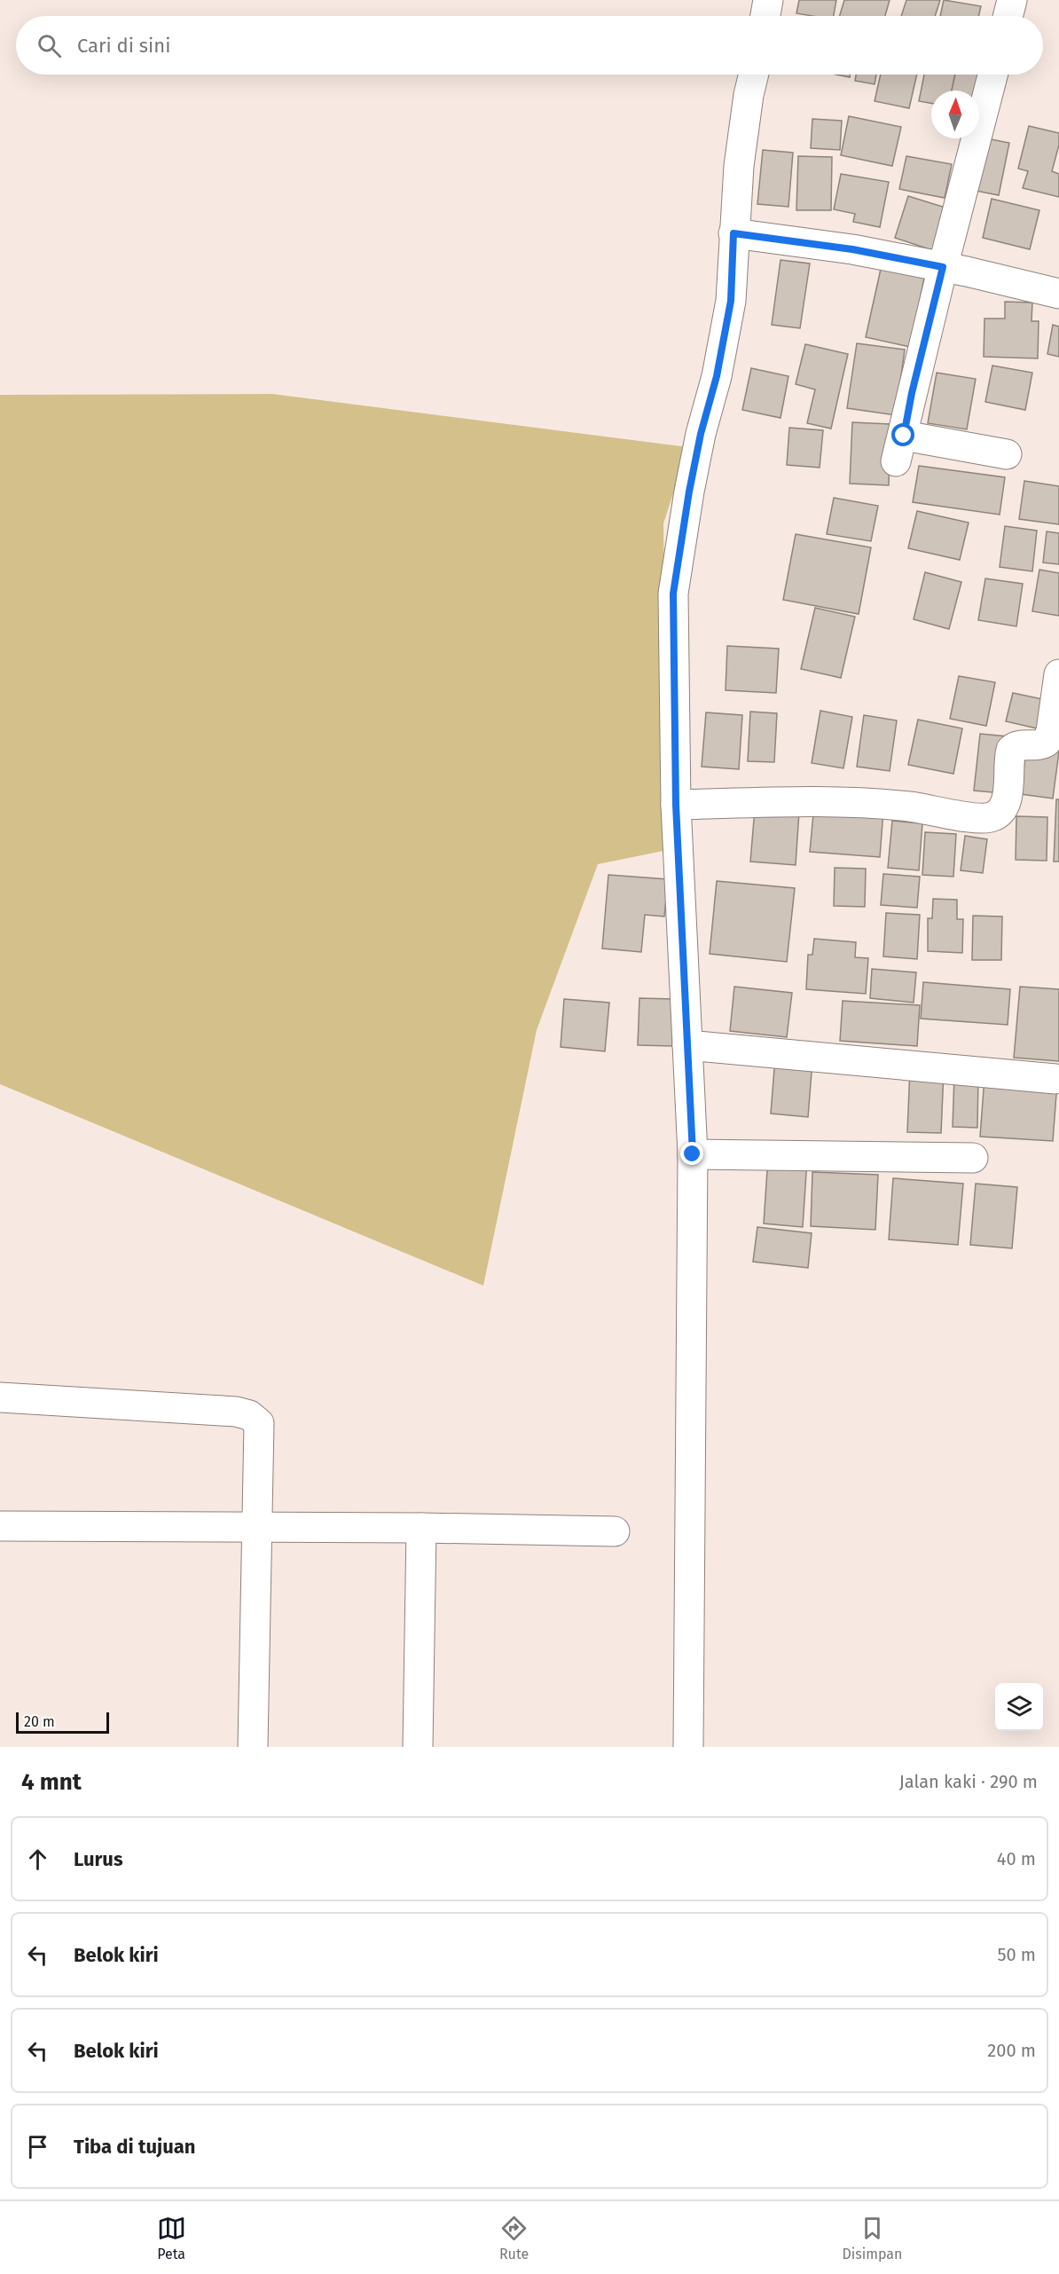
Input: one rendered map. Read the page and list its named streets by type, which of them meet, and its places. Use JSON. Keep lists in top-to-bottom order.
{
  "scale_bar": "20 m",
  "north": "top",
  "page": {
    "search": "Cari di sini",
    "scale": "20 m",
    "heading": ["4 mnt", "Jalan kaki · 290 m"],
    "list": [
      ["Lurus", "40 m"],
      ["Belok kiri", "50 m"],
      ["Belok kiri", "200 m"],
      "Tiba di tujuan"
    ],
    "nav": ["Peta", "Rute", "Disimpan"]
  }
}
